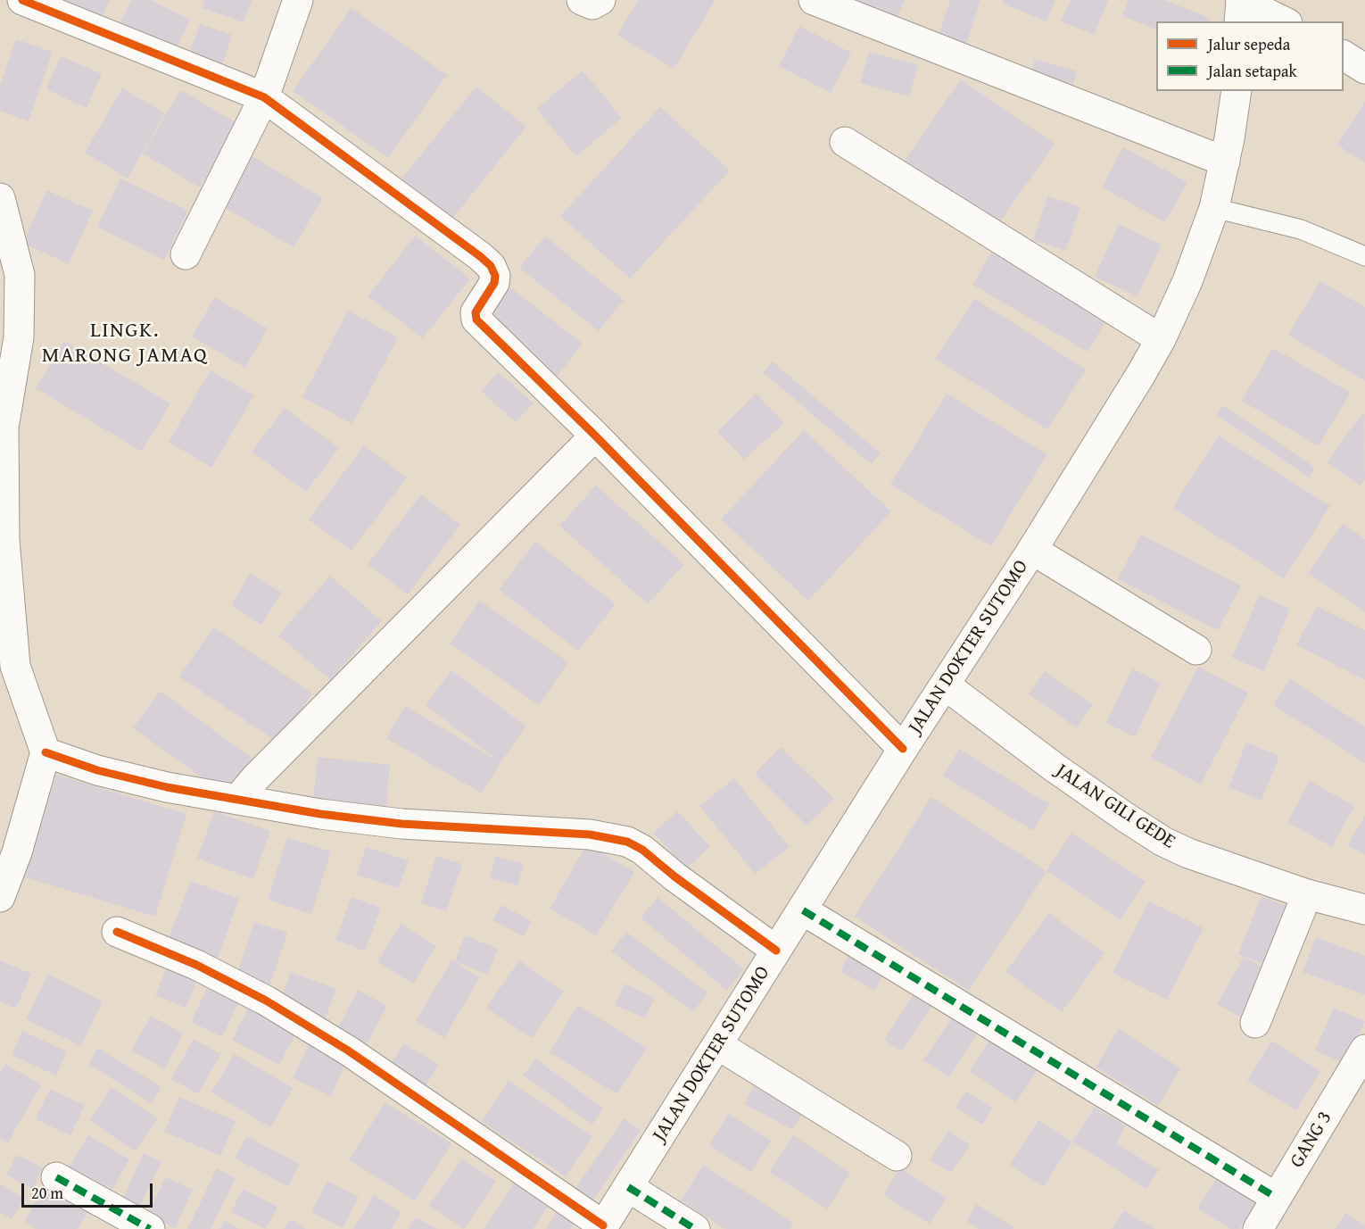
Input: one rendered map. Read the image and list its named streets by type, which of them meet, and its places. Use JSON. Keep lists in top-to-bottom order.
{
  "streets": {
    "street": ["JALAN DOKTER SUTOMO", "JALAN GILI GEDE", "GANG 3"]
  },
  "crossings": [
    ["JALAN DOKTER SUTOMO", "JALAN GILI GEDE"]
  ],
  "districts": ["LINGK. MARONG JAMAQ"],
  "legend": ["Jalur sepeda", "Jalan setapak"],
  "scale_bar": "20 m"
}
